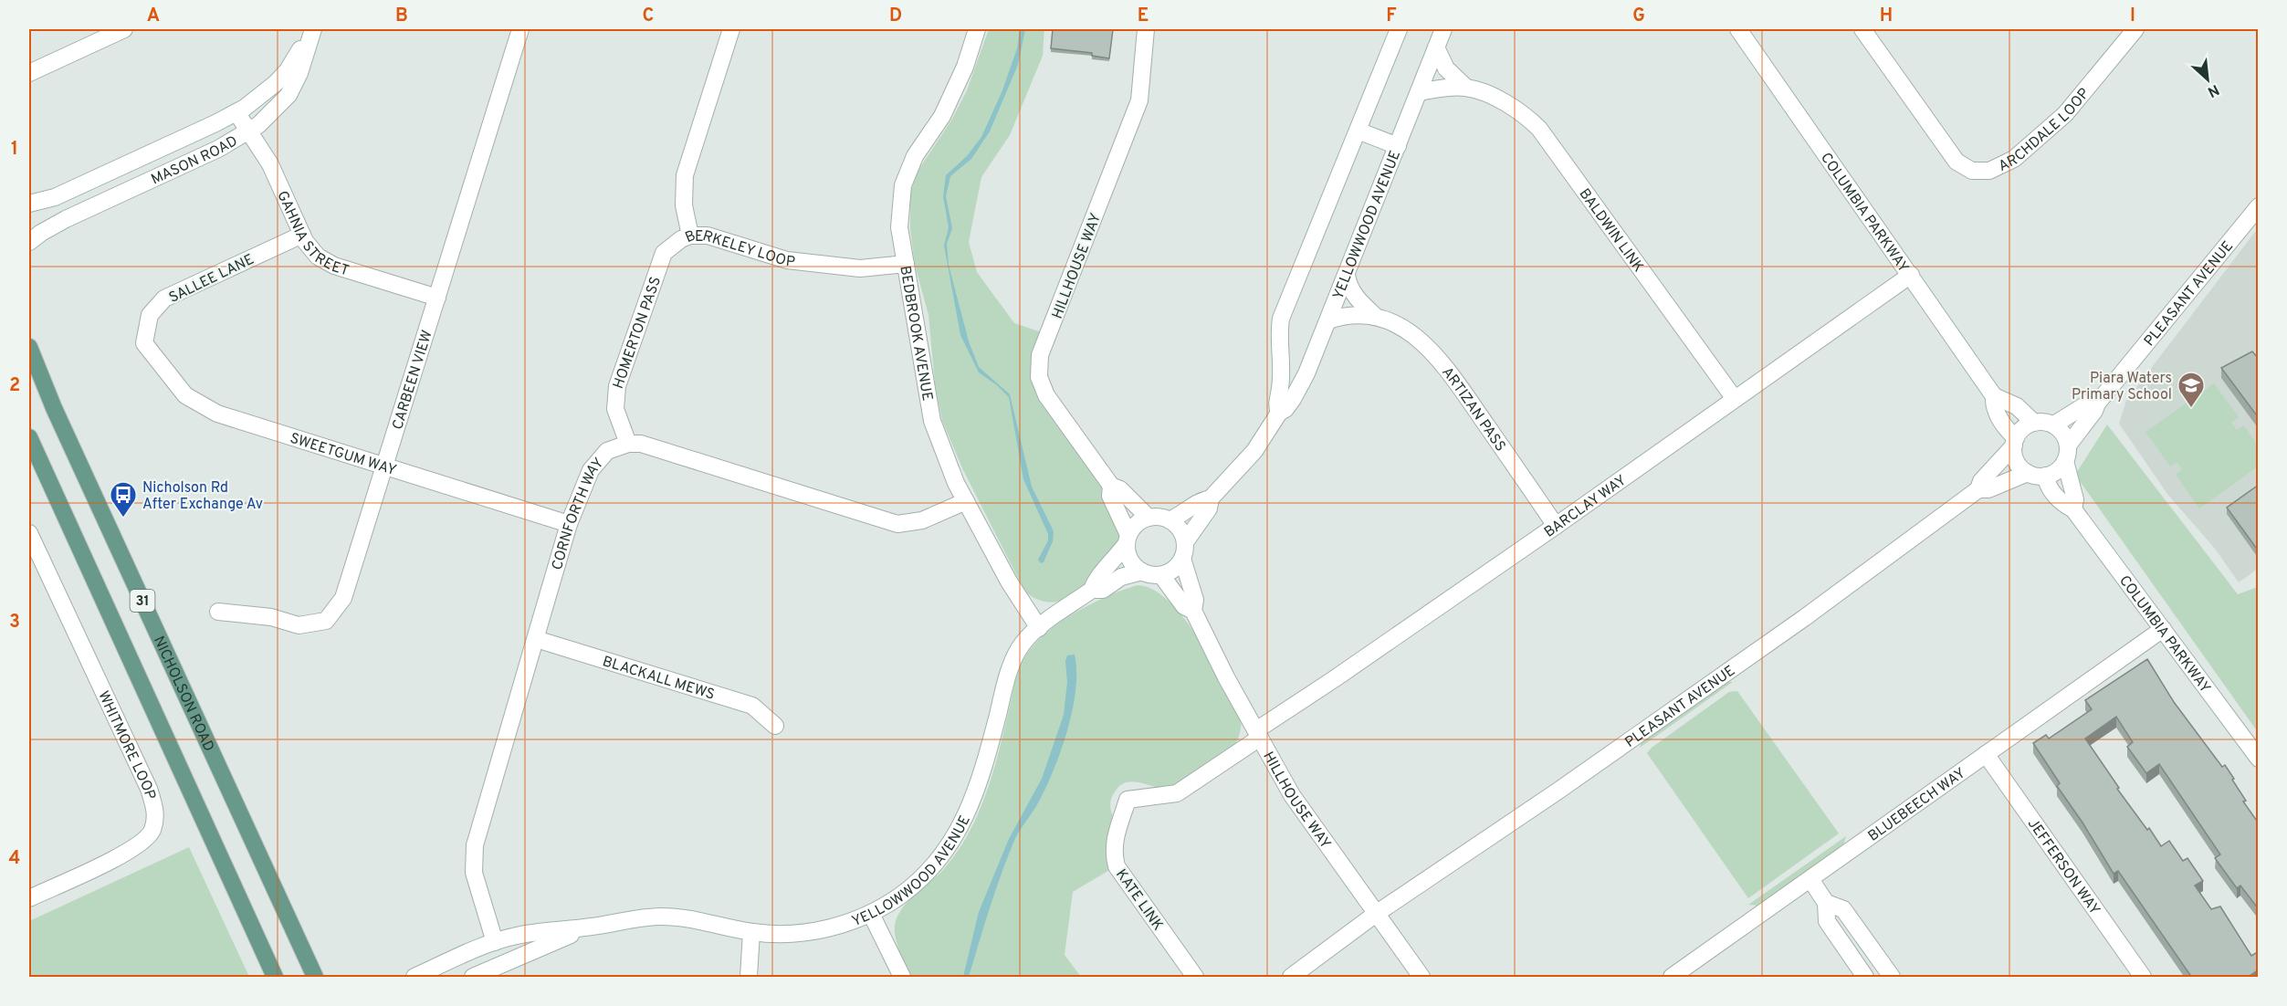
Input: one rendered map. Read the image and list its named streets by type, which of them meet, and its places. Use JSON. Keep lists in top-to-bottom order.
{
  "streets": {
    "main road": ["31", "NICHOLSON ROAD"],
    "street": [
      "ARCHDALE LOOP",
      "MASON ROAD",
      "COLUMBIA PARKWAY",
      "YELLOWWOOD AVENUE",
      "GAHNIA STREET",
      "BALDWIN LINK",
      "BERKELEY LOOP",
      "HILLHOUSE WAY",
      "SALLEE LANE",
      "PLEASANT AVENUE",
      "BEDBROOK AVENUE",
      "HOMERTON PASS",
      "CARBEEN VIEW",
      "ARTIZAN PASS",
      "SWEETGUM WAY",
      "BARCLAY WAY",
      "CORNFORTH WAY",
      "BLACKALL MEWS",
      "WHITMORE LOOP",
      "BLUEBEECH WAY",
      "JEFFERSON WAY",
      "KATE LINK"
    ]
  },
  "crossings": [
    ["MASON ROAD", "GAHNIA STREET"],
    ["COLUMBIA PARKWAY", "PLEASANT AVENUE"],
    ["COLUMBIA PARKWAY", "BARCLAY WAY"],
    ["COLUMBIA PARKWAY", "BLUEBEECH WAY"],
    ["YELLOWWOOD AVENUE", "BALDWIN LINK"],
    ["YELLOWWOOD AVENUE", "HILLHOUSE WAY"],
    ["YELLOWWOOD AVENUE", "BEDBROOK AVENUE"],
    ["YELLOWWOOD AVENUE", "ARTIZAN PASS"],
    ["YELLOWWOOD AVENUE", "CORNFORTH WAY"],
    ["GAHNIA STREET", "SALLEE LANE"],
    ["GAHNIA STREET", "CARBEEN VIEW"],
    ["BALDWIN LINK", "BARCLAY WAY"],
    ["BERKELEY LOOP", "BEDBROOK AVENUE"],
    ["BERKELEY LOOP", "HOMERTON PASS"],
    ["HILLHOUSE WAY", "PLEASANT AVENUE"],
    ["HILLHOUSE WAY", "BARCLAY WAY"],
    ["HILLHOUSE WAY", "KATE LINK"],
    ["SALLEE LANE", "SWEETGUM WAY"],
    ["HOMERTON PASS", "CORNFORTH WAY"],
    ["CARBEEN VIEW", "SWEETGUM WAY"],
    ["ARTIZAN PASS", "BARCLAY WAY"],
    ["SWEETGUM WAY", "CORNFORTH WAY"],
    ["BARCLAY WAY", "KATE LINK"],
    ["CORNFORTH WAY", "BLACKALL MEWS"],
    ["BLUEBEECH WAY", "JEFFERSON WAY"]
  ],
  "places": {
    "school or university": ["Piara Waters Primary School"],
    "bus stop": ["Nicholson Rd After Exchange Av"]
  },
  "north": "bottom right",
  "grid": {
    "columns": [
      "A",
      "B",
      "C",
      "D",
      "E",
      "F",
      "G",
      "H",
      "I"
    ],
    "rows": [
      "1",
      "2",
      "3",
      "4"
    ]
  }
}
